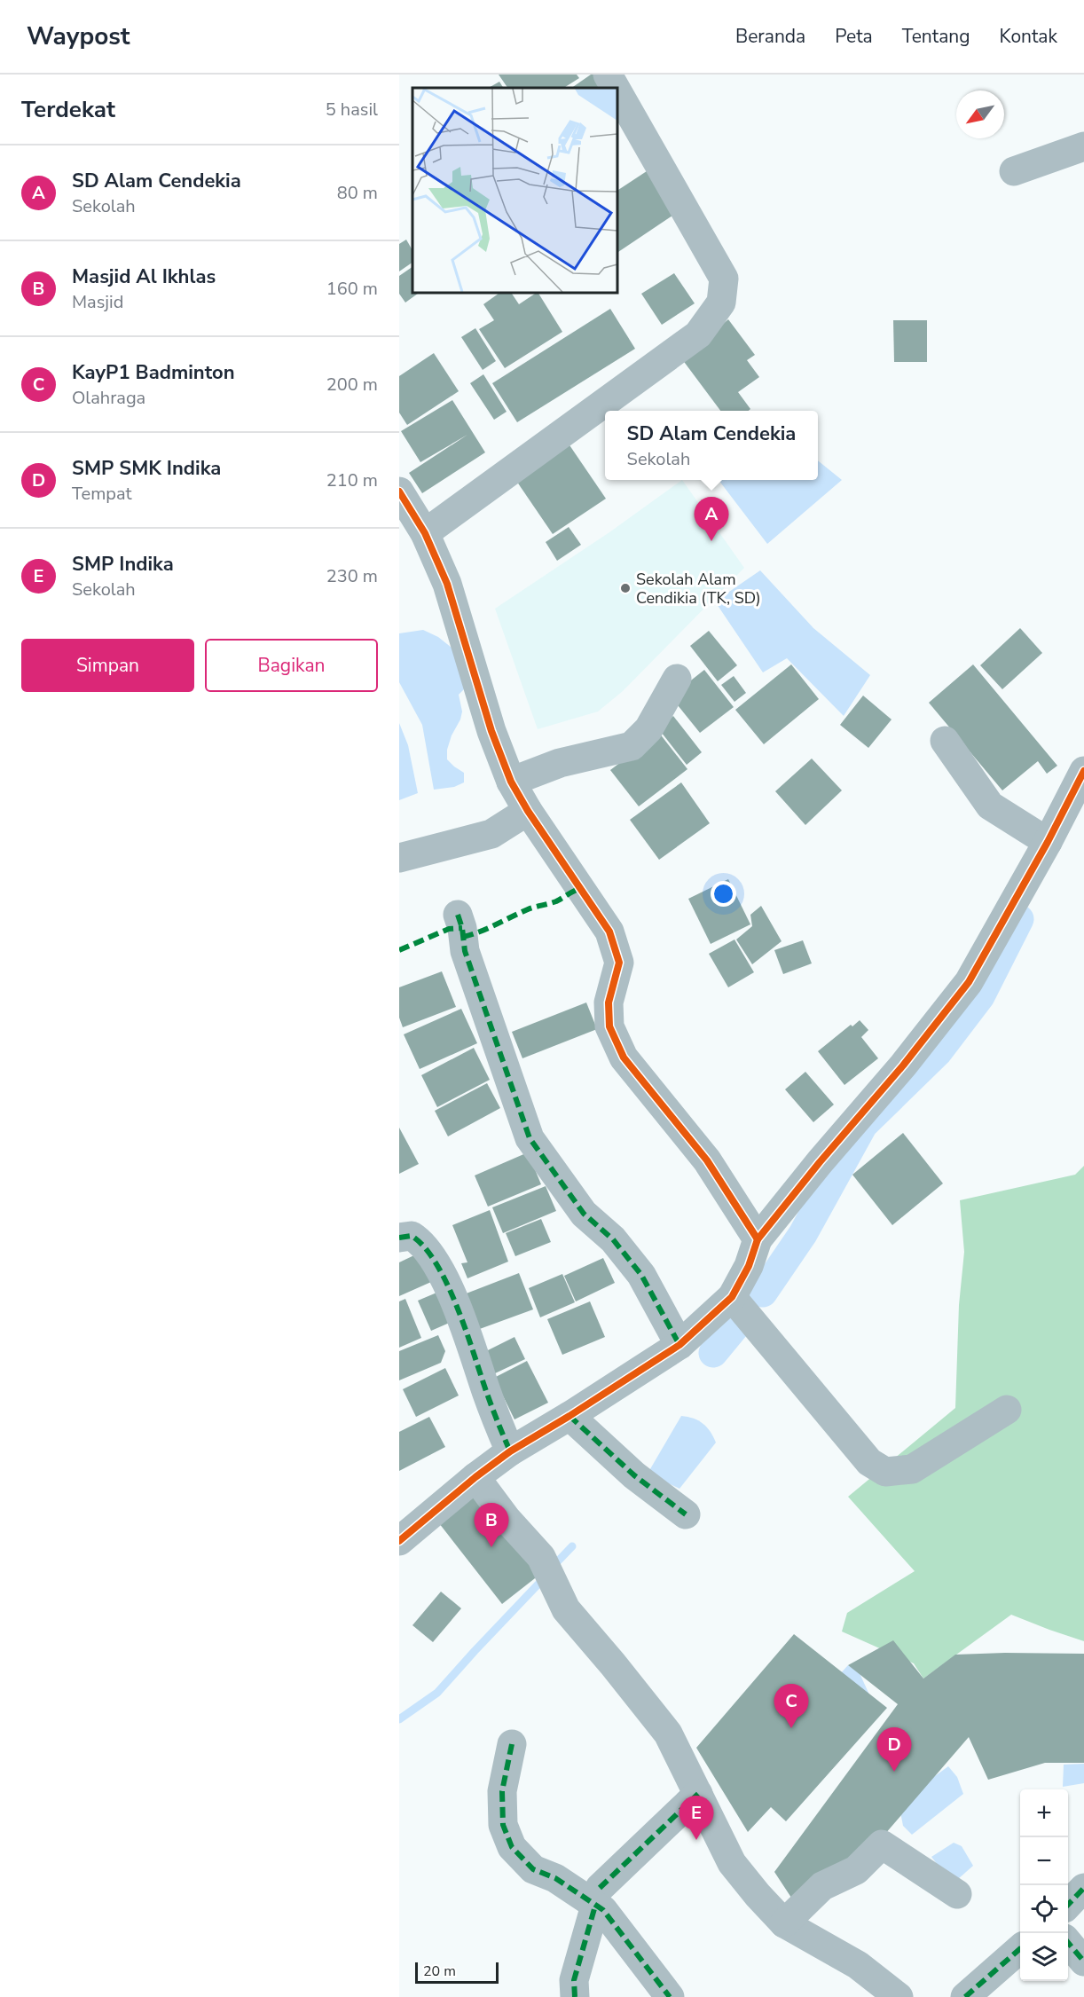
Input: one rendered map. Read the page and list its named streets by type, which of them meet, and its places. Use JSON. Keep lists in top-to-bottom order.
{
  "places": ["Sekolah Alam Cendikia (TK, SD)"],
  "scale_bar": "20 m",
  "north": "bottom left",
  "page": {
    "header": "Waypost",
    "nav": [
      "Beranda",
      "Peta",
      "Tentang",
      "Kontak"
    ],
    "heading": ["Terdekat", "5 hasil"],
    "list": [
      {
        "mark": "A",
        "name": "SD Alam Cendekia",
        "note": "Sekolah",
        "value": "80 m"
      },
      {
        "mark": "B",
        "name": "Masjid Al Ikhlas",
        "note": "Masjid",
        "value": "160 m"
      },
      {
        "mark": "C",
        "name": "KayP1 Badminton",
        "note": "Olahraga",
        "value": "200 m"
      },
      {
        "mark": "D",
        "name": "SMP SMK Indika",
        "note": "Tempat",
        "value": "210 m"
      },
      {
        "mark": "E",
        "name": "SMP Indika",
        "note": "Sekolah",
        "value": "230 m"
      }
    ],
    "popup": ["SD Alam Cendekia", "Sekolah"],
    "pins": [
      "A",
      "B",
      "C",
      "D",
      "E"
    ],
    "buttons": ["Simpan", "Bagikan"],
    "map_buttons": ["+", "−"],
    "scale": "20 m"
  }
}
